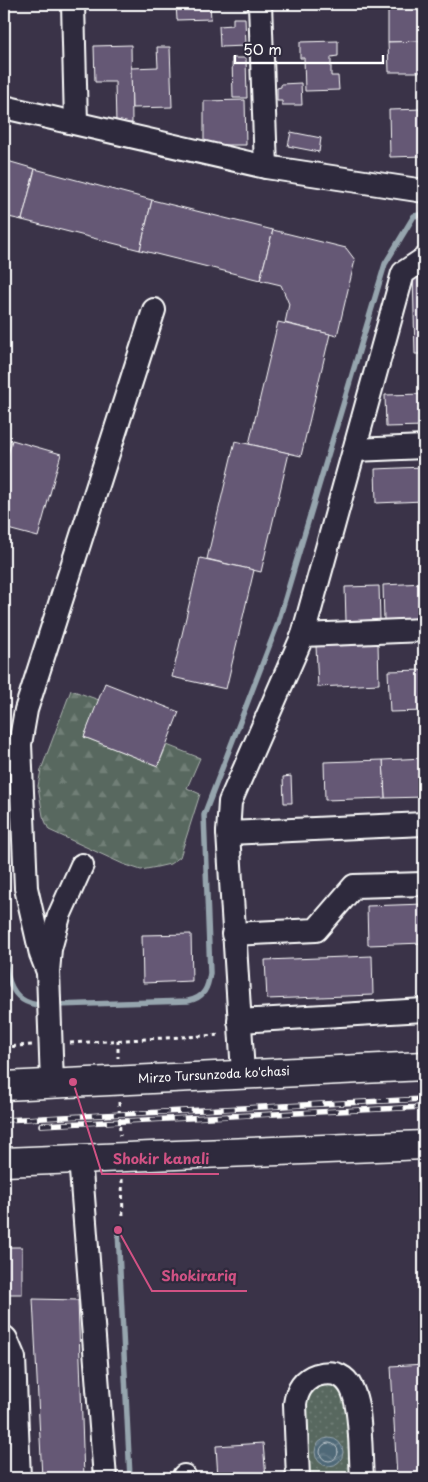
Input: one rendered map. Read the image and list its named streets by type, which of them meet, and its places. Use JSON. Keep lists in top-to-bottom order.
{
  "streets": {
    "main road": ["Mirzo Tursunzoda ko'chasi"]
  },
  "places": ["Shokir kanali", "Shokirariq"],
  "scale_bar": "50 m"
}
